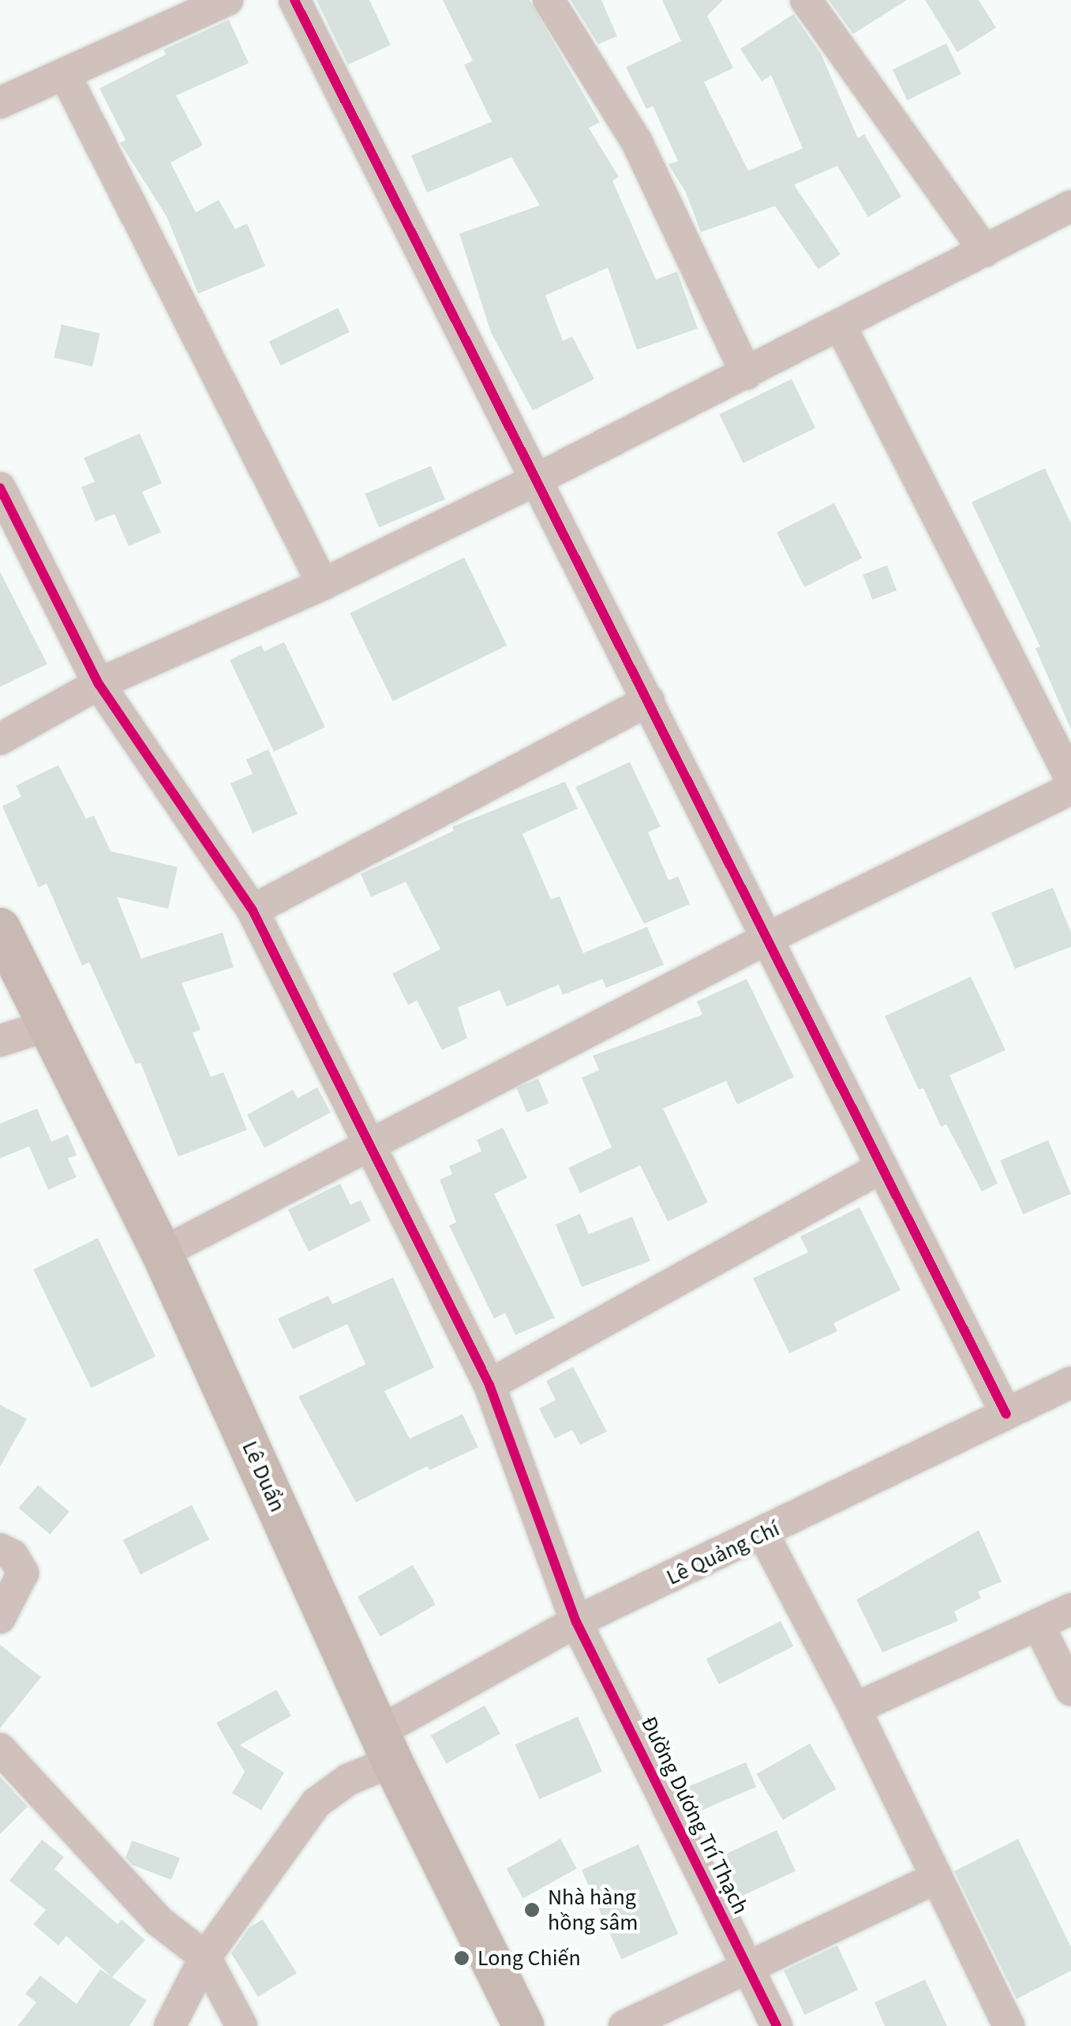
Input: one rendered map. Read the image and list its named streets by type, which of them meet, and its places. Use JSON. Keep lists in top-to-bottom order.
{
  "streets": {
    "main road": ["Lê Duẩn"],
    "street": ["Lê Quảng Chí", "Đường Dương Trí Thạch"]
  },
  "crossings": [
    ["Lê Duẩn", "Lê Quảng Chí"],
    ["Lê Quảng Chí", "Đường Dương Trí Thạch"]
  ],
  "places": ["Nhà hàng hồng sâm", "Long Chiến"]
}
